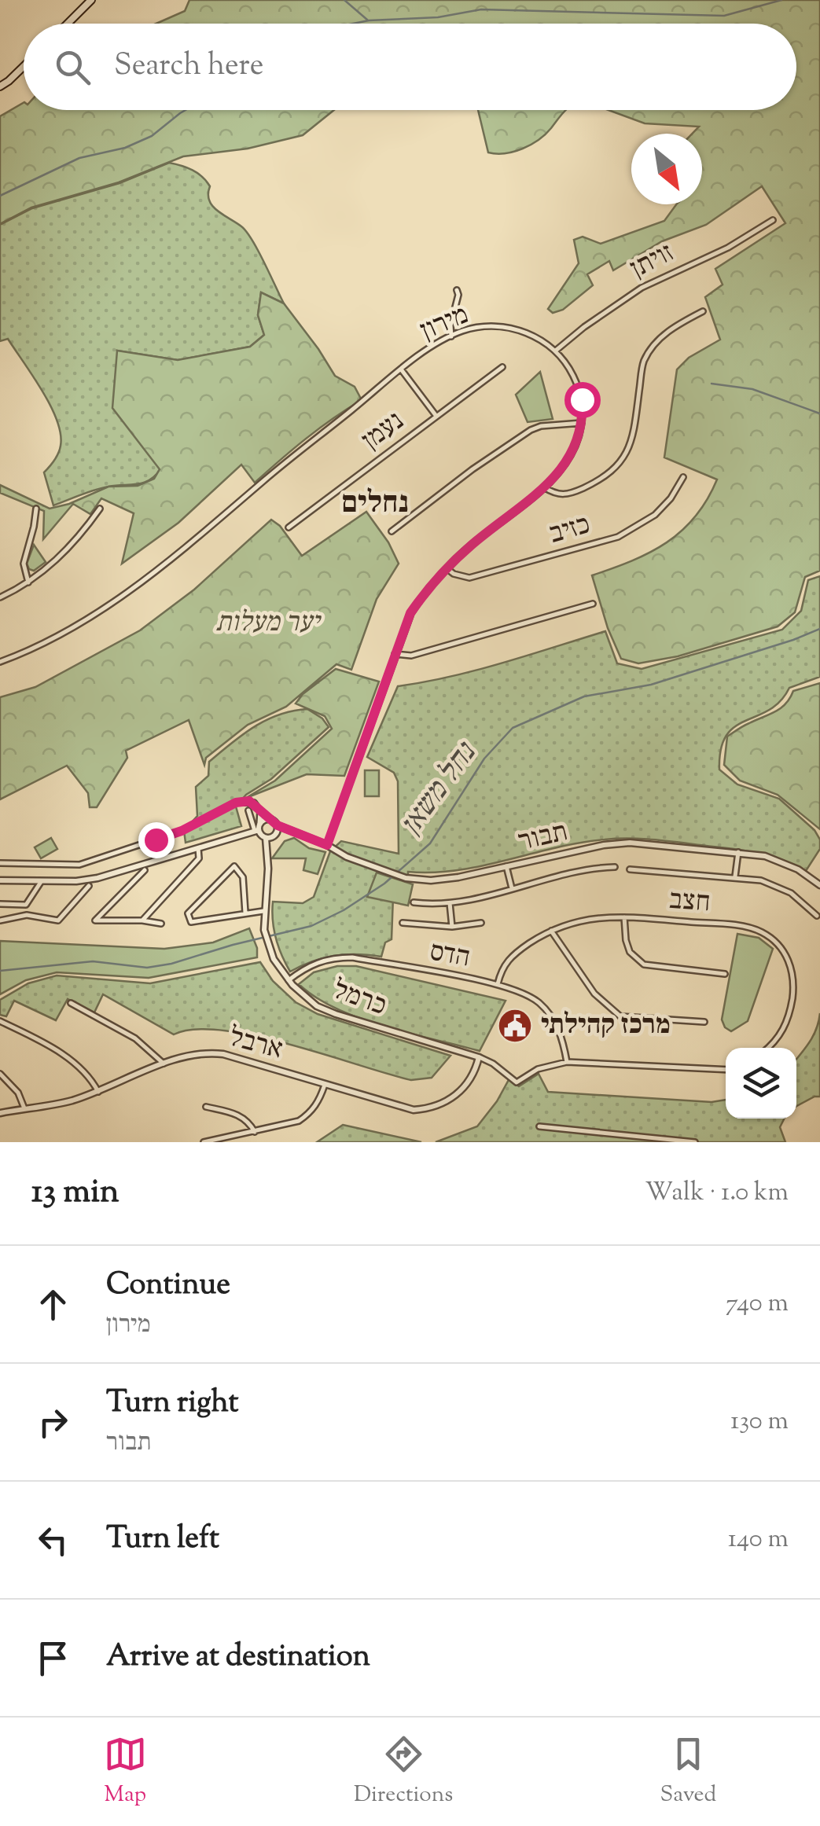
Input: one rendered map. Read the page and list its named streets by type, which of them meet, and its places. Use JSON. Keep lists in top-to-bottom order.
{
  "streets": {
    "street": [
      "זויתן",
      "מירון",
      "נעמן",
      "כזיב",
      "תבור",
      "חצב",
      "הדס",
      "כרמל",
      "ארבל"
    ]
  },
  "crossings": [
    ["זויתן", "מירון"],
    ["חצב", "הדס"],
    ["הדס", "כרמל"],
    ["כרמל", "ארבל"]
  ],
  "districts": ["נחלים"],
  "water": ["נחל משאן"],
  "parks": ["יער מעלות"],
  "places": {
    "public building": ["מרכז קהילתי"]
  },
  "north": "bottom right",
  "page": {
    "search": "Search here",
    "heading": ["13 min", "Walk · 1.0 km"],
    "list": [
      ["Continue", "מירון", "740 m"],
      ["Turn right", "תבור", "130 m"],
      ["Turn left", "140 m"],
      "Arrive at destination"
    ],
    "nav": ["Map", "Directions", "Saved"]
  }
}
